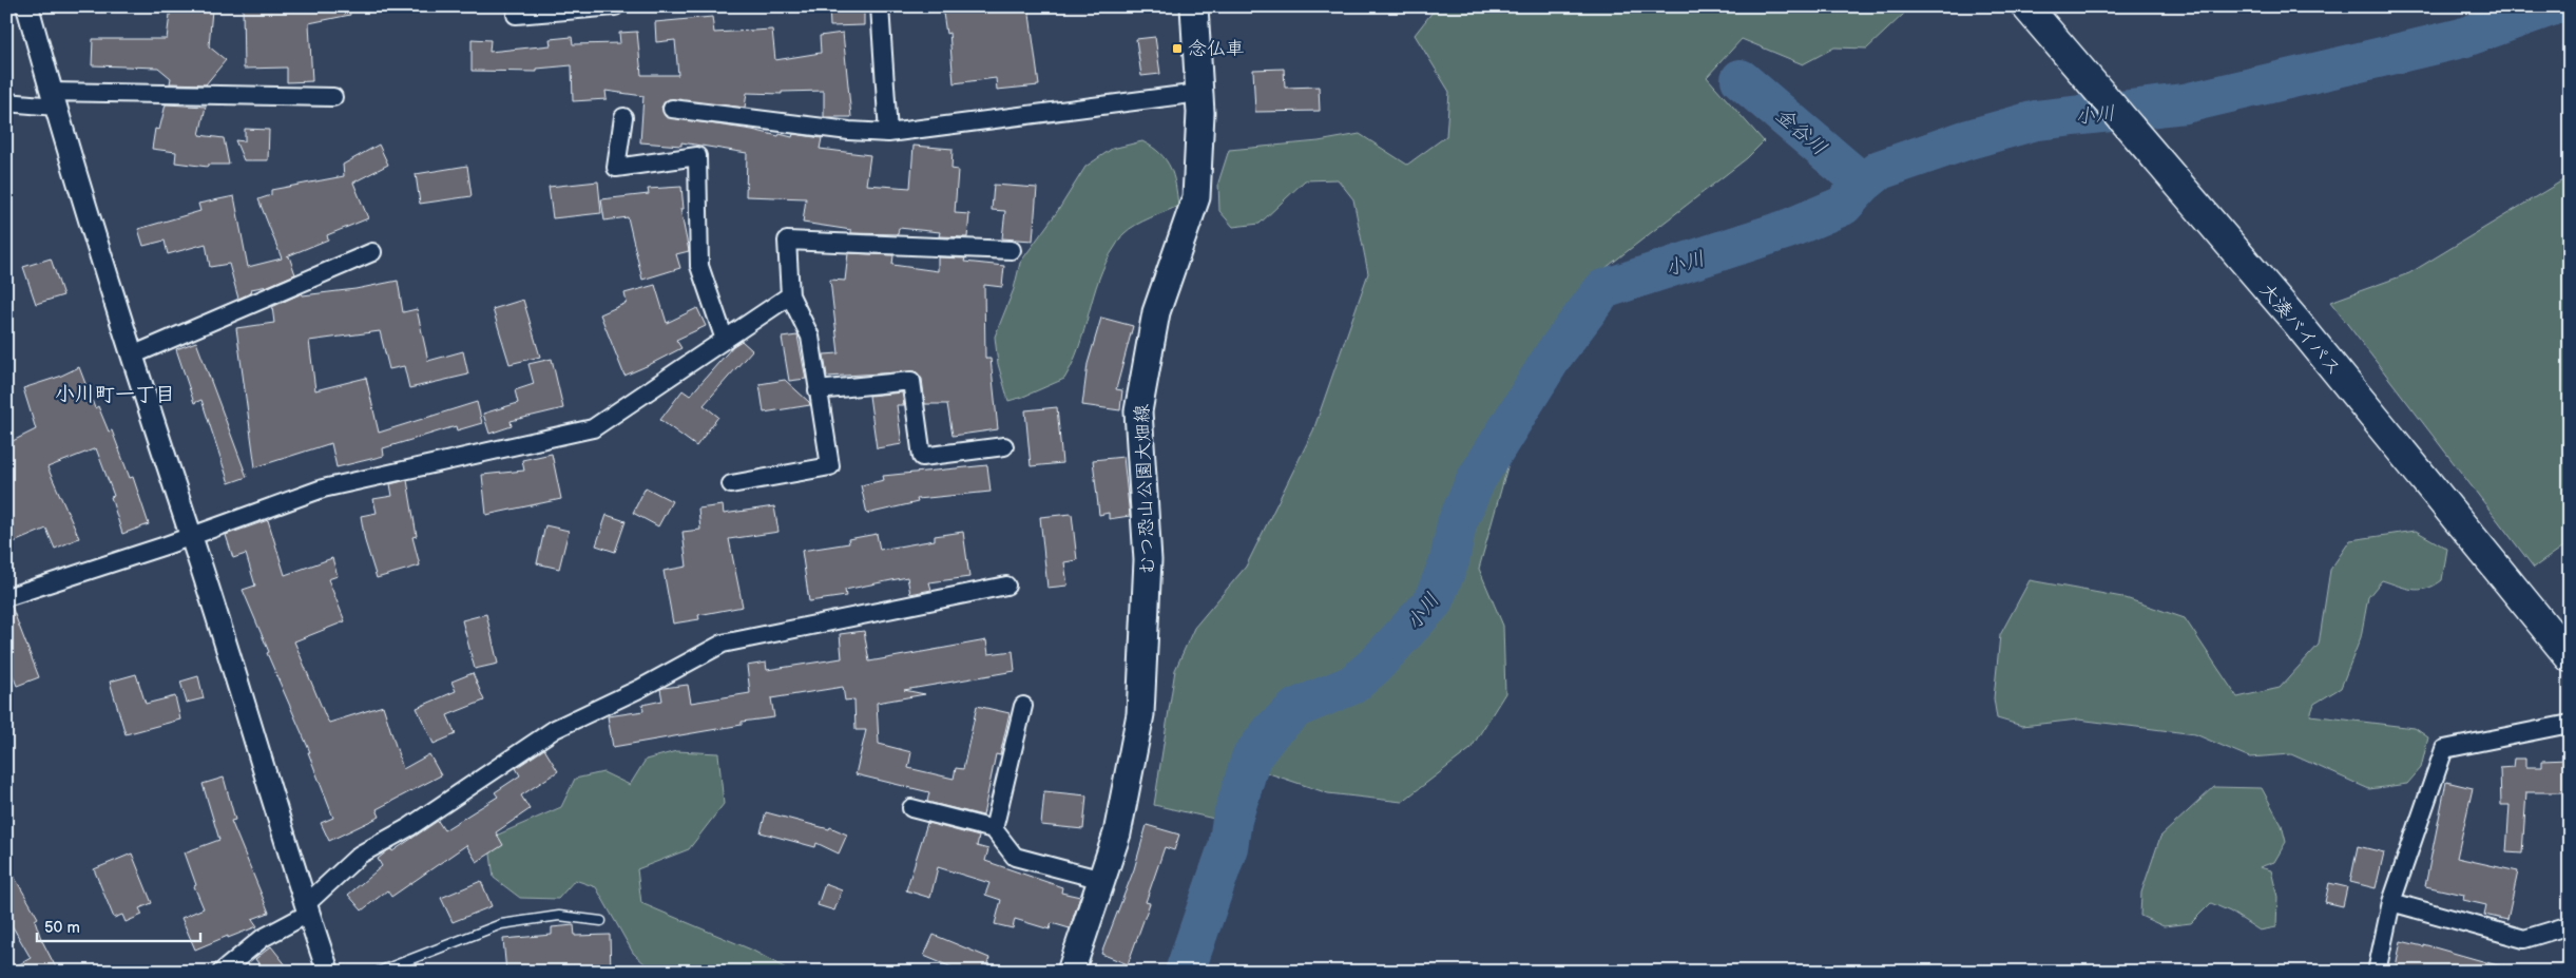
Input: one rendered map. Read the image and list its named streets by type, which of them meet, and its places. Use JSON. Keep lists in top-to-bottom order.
{
  "streets": {
    "highway": ["大湊バイパス"],
    "main road": ["むつ恐山公園大畑線"]
  },
  "districts": ["小川町一丁目"],
  "water": ["小川", "金谷川"],
  "places": {
    "transit": ["念仏車"]
  },
  "scale_bar": "50 m"
}
